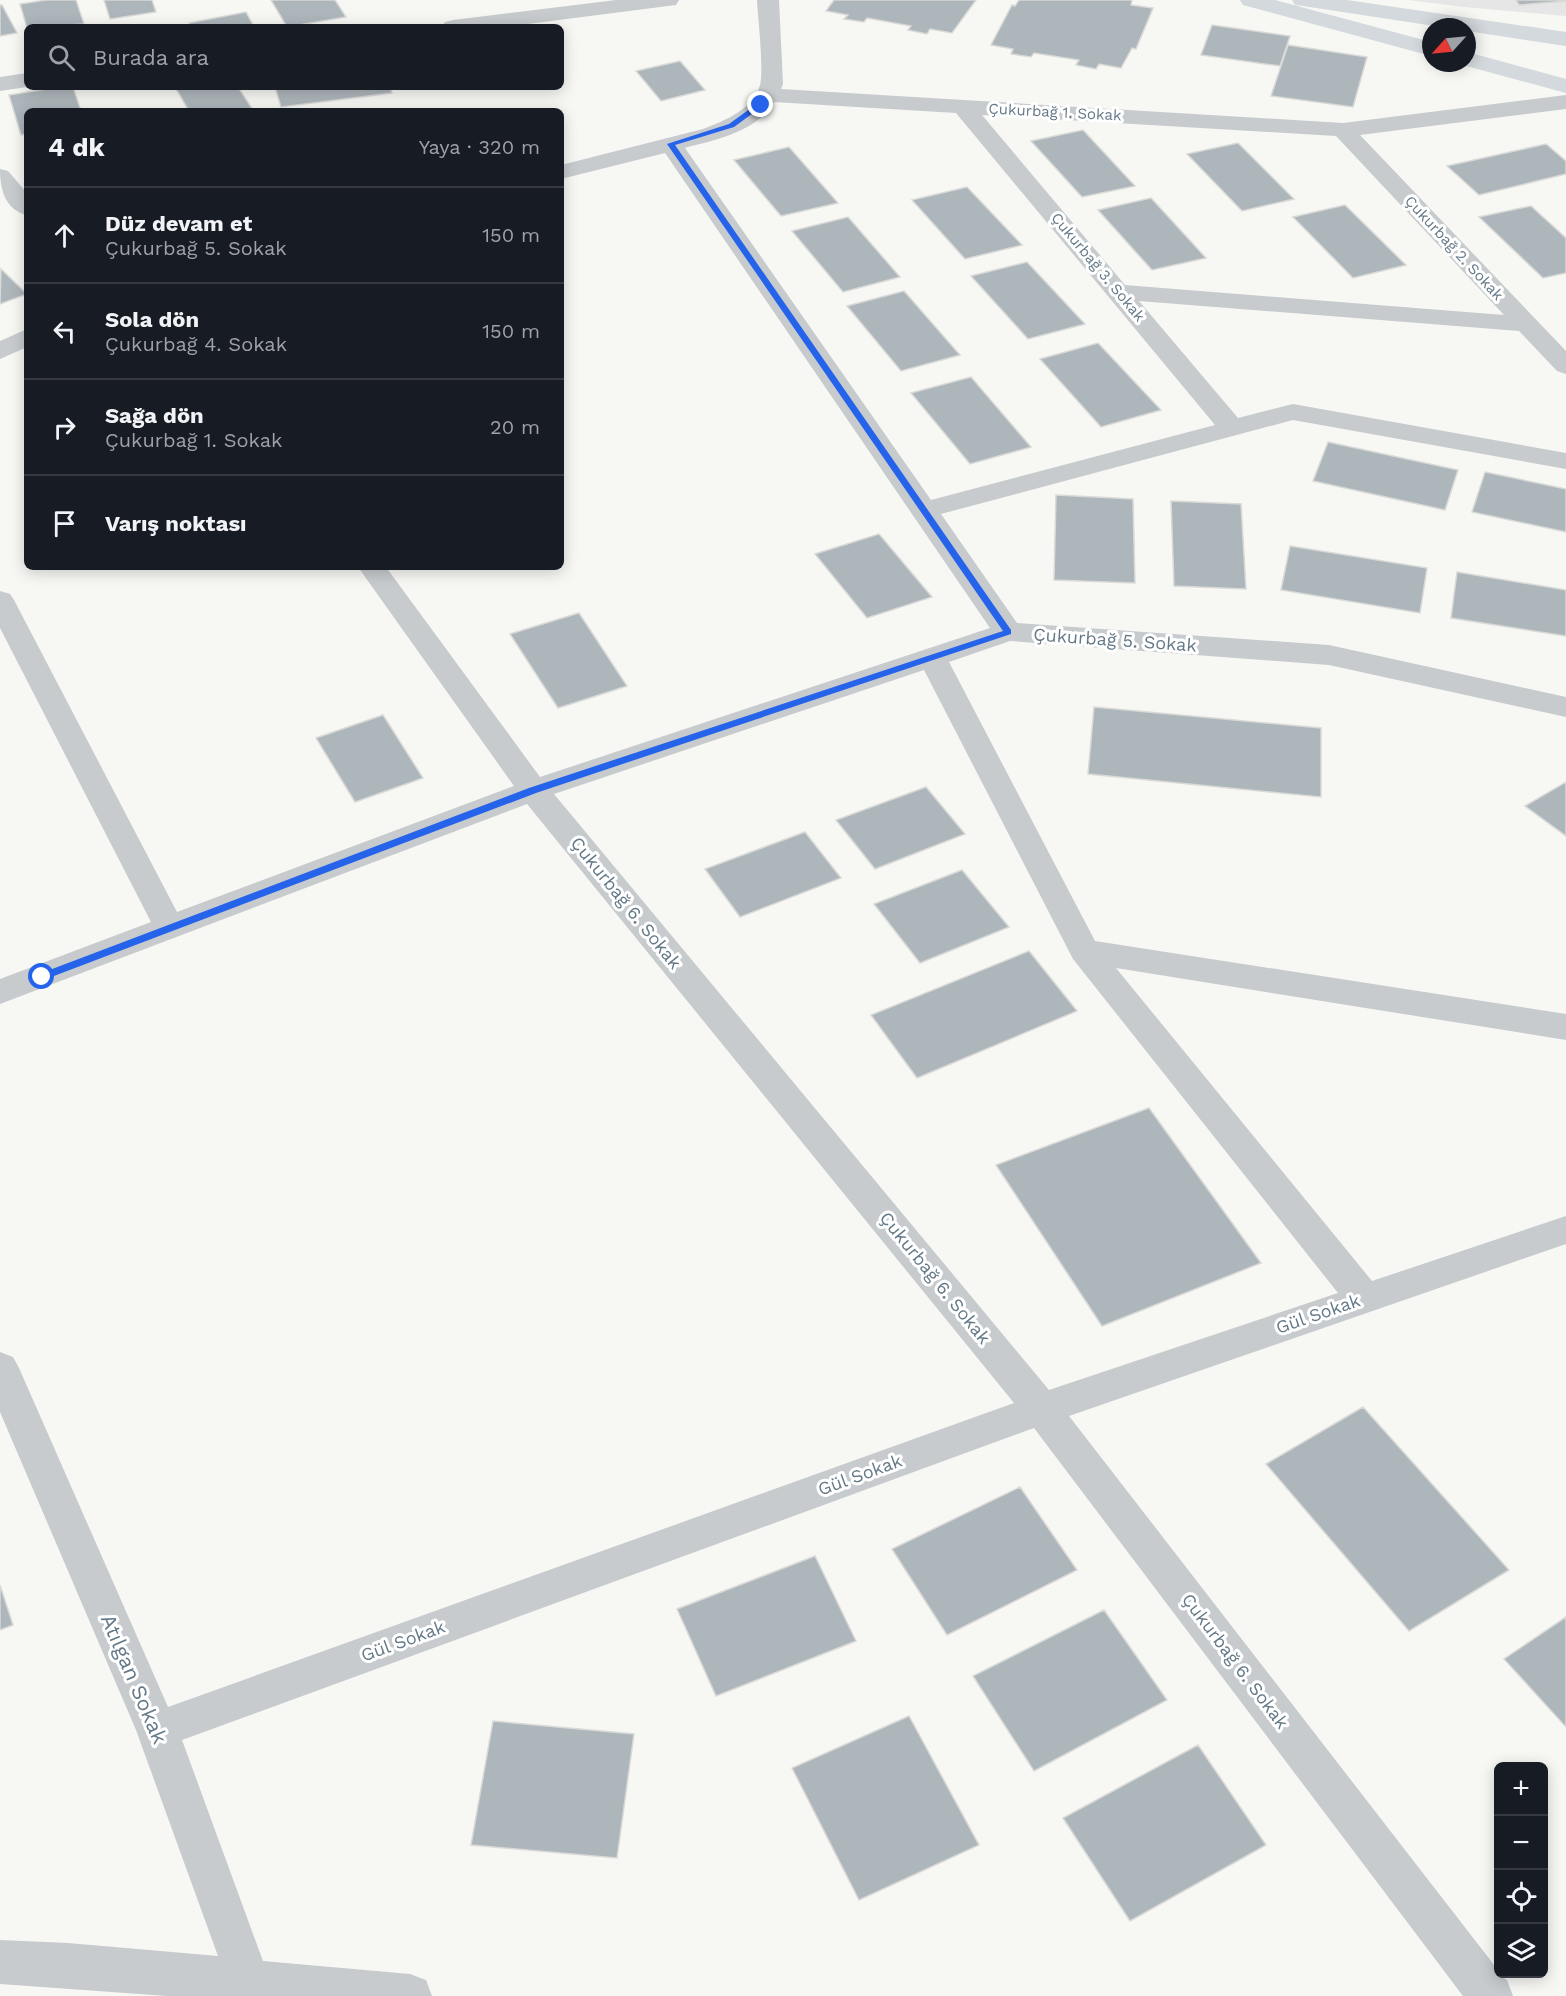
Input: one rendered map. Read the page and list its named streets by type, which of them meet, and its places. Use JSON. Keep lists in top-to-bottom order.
{
  "streets": {
    "street": [
      "Çukurbağ 1. Sokak",
      "Çukurbağ 2. Sokak",
      "Çukurbağ 3. Sokak",
      "Çukurbağ 5. Sokak",
      "Çukurbağ 6. Sokak",
      "Gül Sokak",
      "Atılgan Sokak"
    ]
  },
  "crossings": [
    ["Çukurbağ 1. Sokak", "Çukurbağ 2. Sokak"],
    ["Çukurbağ 1. Sokak", "Çukurbağ 3. Sokak"],
    ["Çukurbağ 5. Sokak", "Çukurbağ 6. Sokak"],
    ["Çukurbağ 6. Sokak", "Gül Sokak"],
    ["Gül Sokak", "Atılgan Sokak"]
  ],
  "north": "bottom left",
  "page": {
    "search": "Burada ara",
    "heading": ["4 dk", "Yaya · 320 m"],
    "list": [
      ["Düz devam et", "Çukurbağ 5. Sokak", "150 m"],
      ["Sola dön", "Çukurbağ 4. Sokak", "150 m"],
      ["Sağa dön", "Çukurbağ 1. Sokak", "20 m"],
      "Varış noktası"
    ],
    "map_buttons": ["+", "−"]
  }
}
